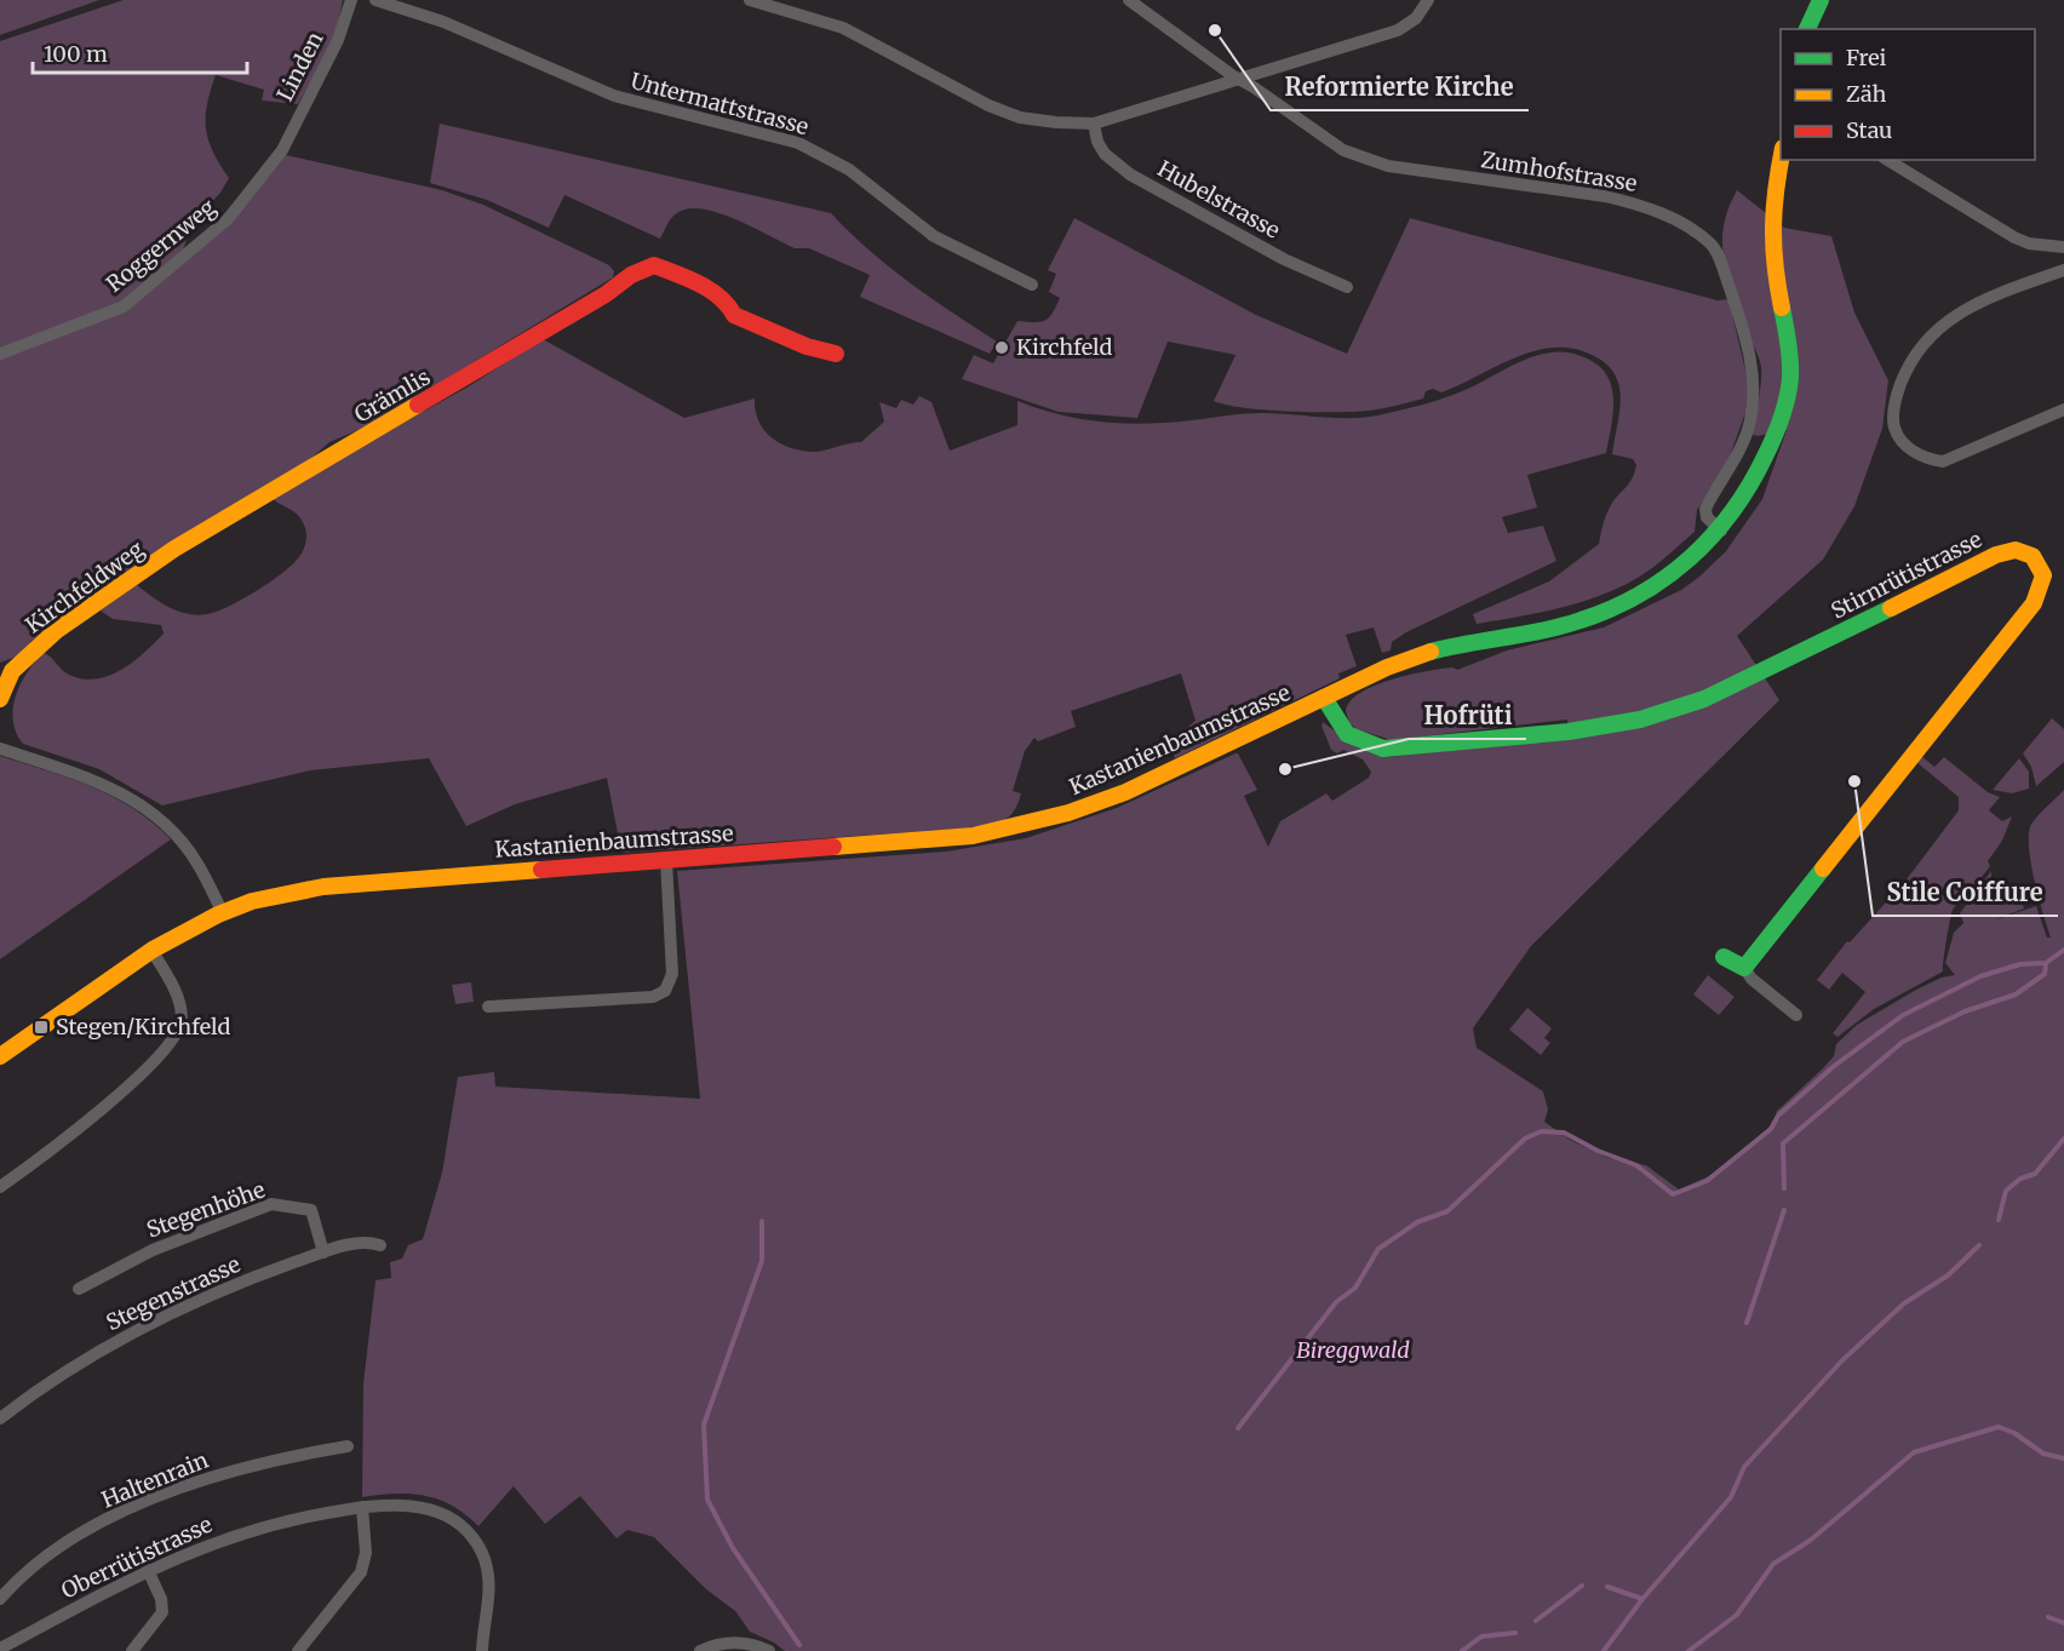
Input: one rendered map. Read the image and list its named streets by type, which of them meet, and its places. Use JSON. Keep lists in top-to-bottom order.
{
  "streets": {
    "street": [
      "Linden",
      "Untermattstrasse",
      "Zumhofstrasse",
      "Hubelstrasse",
      "Roggernweg",
      "Grämlis",
      "Stirnrütistrasse",
      "Kirchfeldweg",
      "Kastanienbaumstrasse",
      "Stegenhöhe",
      "Stegenstrasse",
      "Haltenrain",
      "Oberrütistrasse"
    ]
  },
  "crossings": [
    ["Linden", "Roggernweg"],
    ["Zumhofstrasse", "Kastanienbaumstrasse"],
    ["Grämlis", "Kirchfeldweg"],
    ["Stirnrütistrasse", "Kastanienbaumstrasse"],
    ["Stegenhöhe", "Stegenstrasse"]
  ],
  "parks": ["Bireggwald"],
  "places": {
    "other": [
      "Reformierte Kirche",
      "Kirchfeld",
      "Hofrüti",
      "Stile Coiffure"
    ],
    "transit": ["Stegen/Kirchfeld"]
  },
  "legend": ["Frei", "Zäh", "Stau"],
  "scale_bar": "100 m"
}
